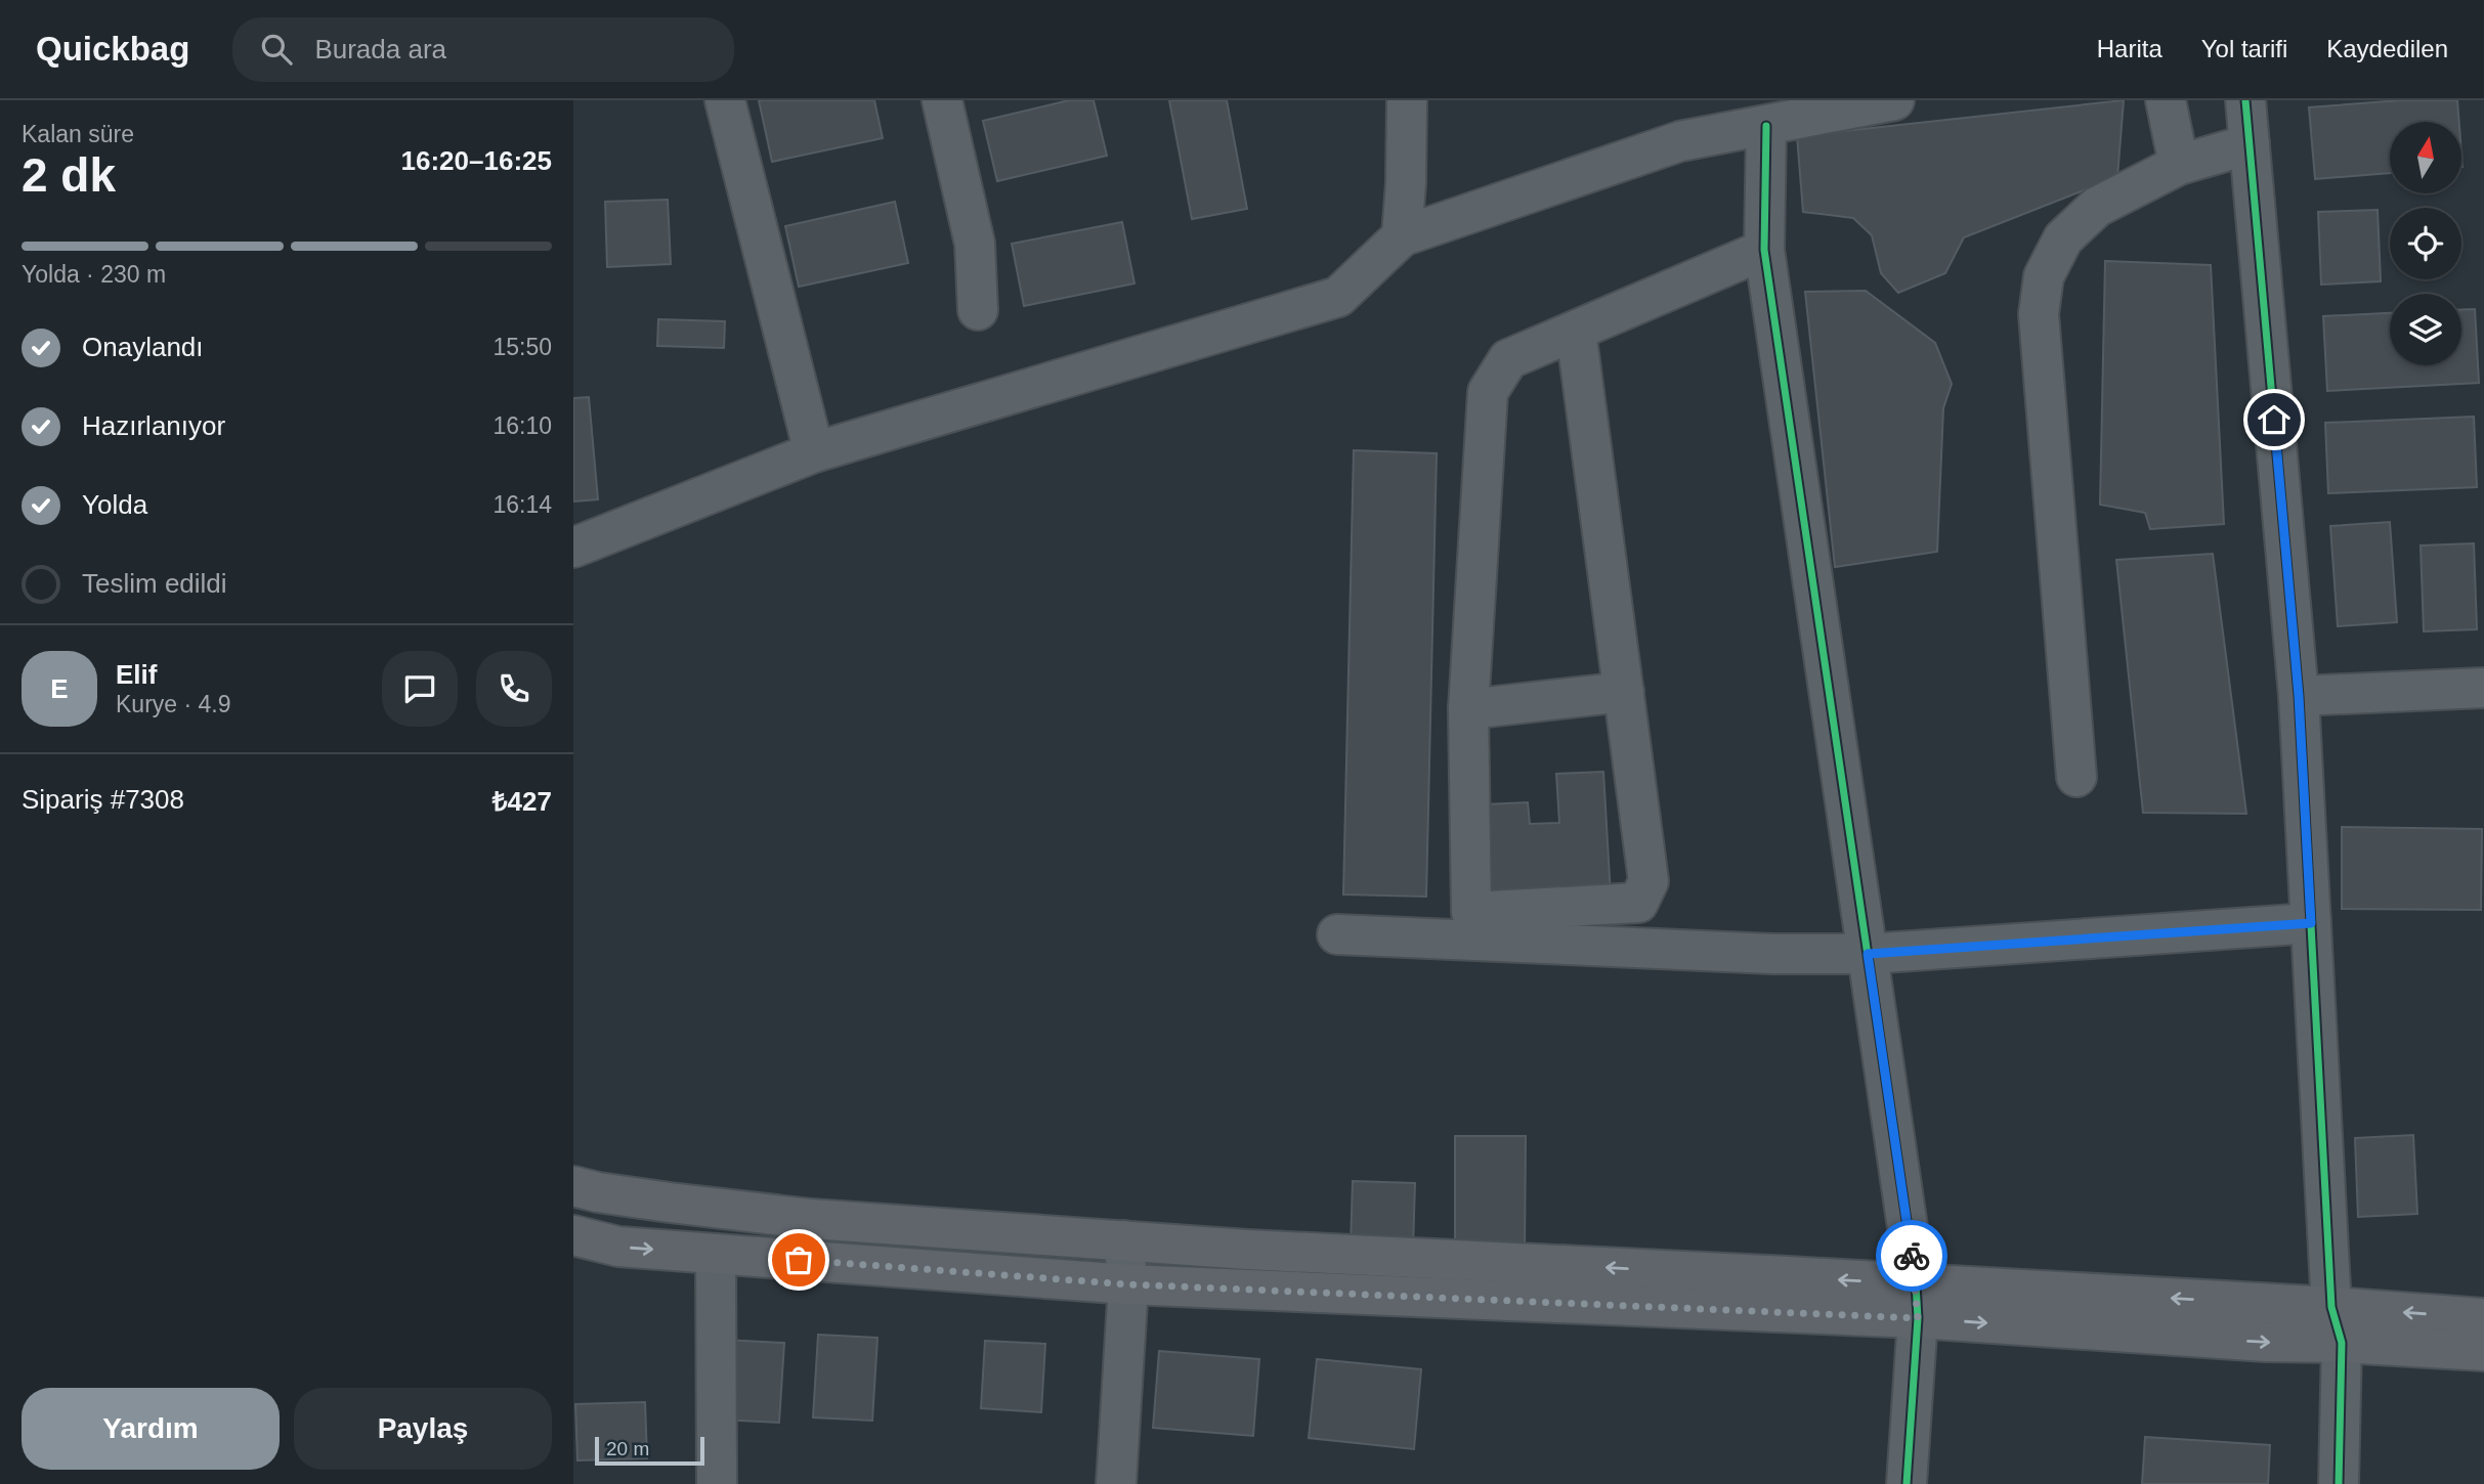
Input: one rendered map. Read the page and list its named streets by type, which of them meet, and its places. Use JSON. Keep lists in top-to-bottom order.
{
  "scale_bar": "20 m",
  "north": "top",
  "page": {
    "header": "Quickbag",
    "search": "Burada ara",
    "nav": ["Harita", "Yol tarifi", "Kaydedilen"],
    "heading": ["2 dk", "Kalan süre", "16:20–16:25"],
    "panel": [
      "Elif",
      "Kurye · 4.9",
      "Sipariş #7308",
      "₺427"
    ],
    "bar": "Yolda · 230 m",
    "list": [
      ["Onaylandı", "15:50"],
      ["Hazırlanıyor", "16:10"],
      ["Yolda", "16:14"],
      "Teslim edildi"
    ],
    "round": "E",
    "buttons": ["Yardım", "Paylaş"],
    "scale": "20 m"
  }
}
